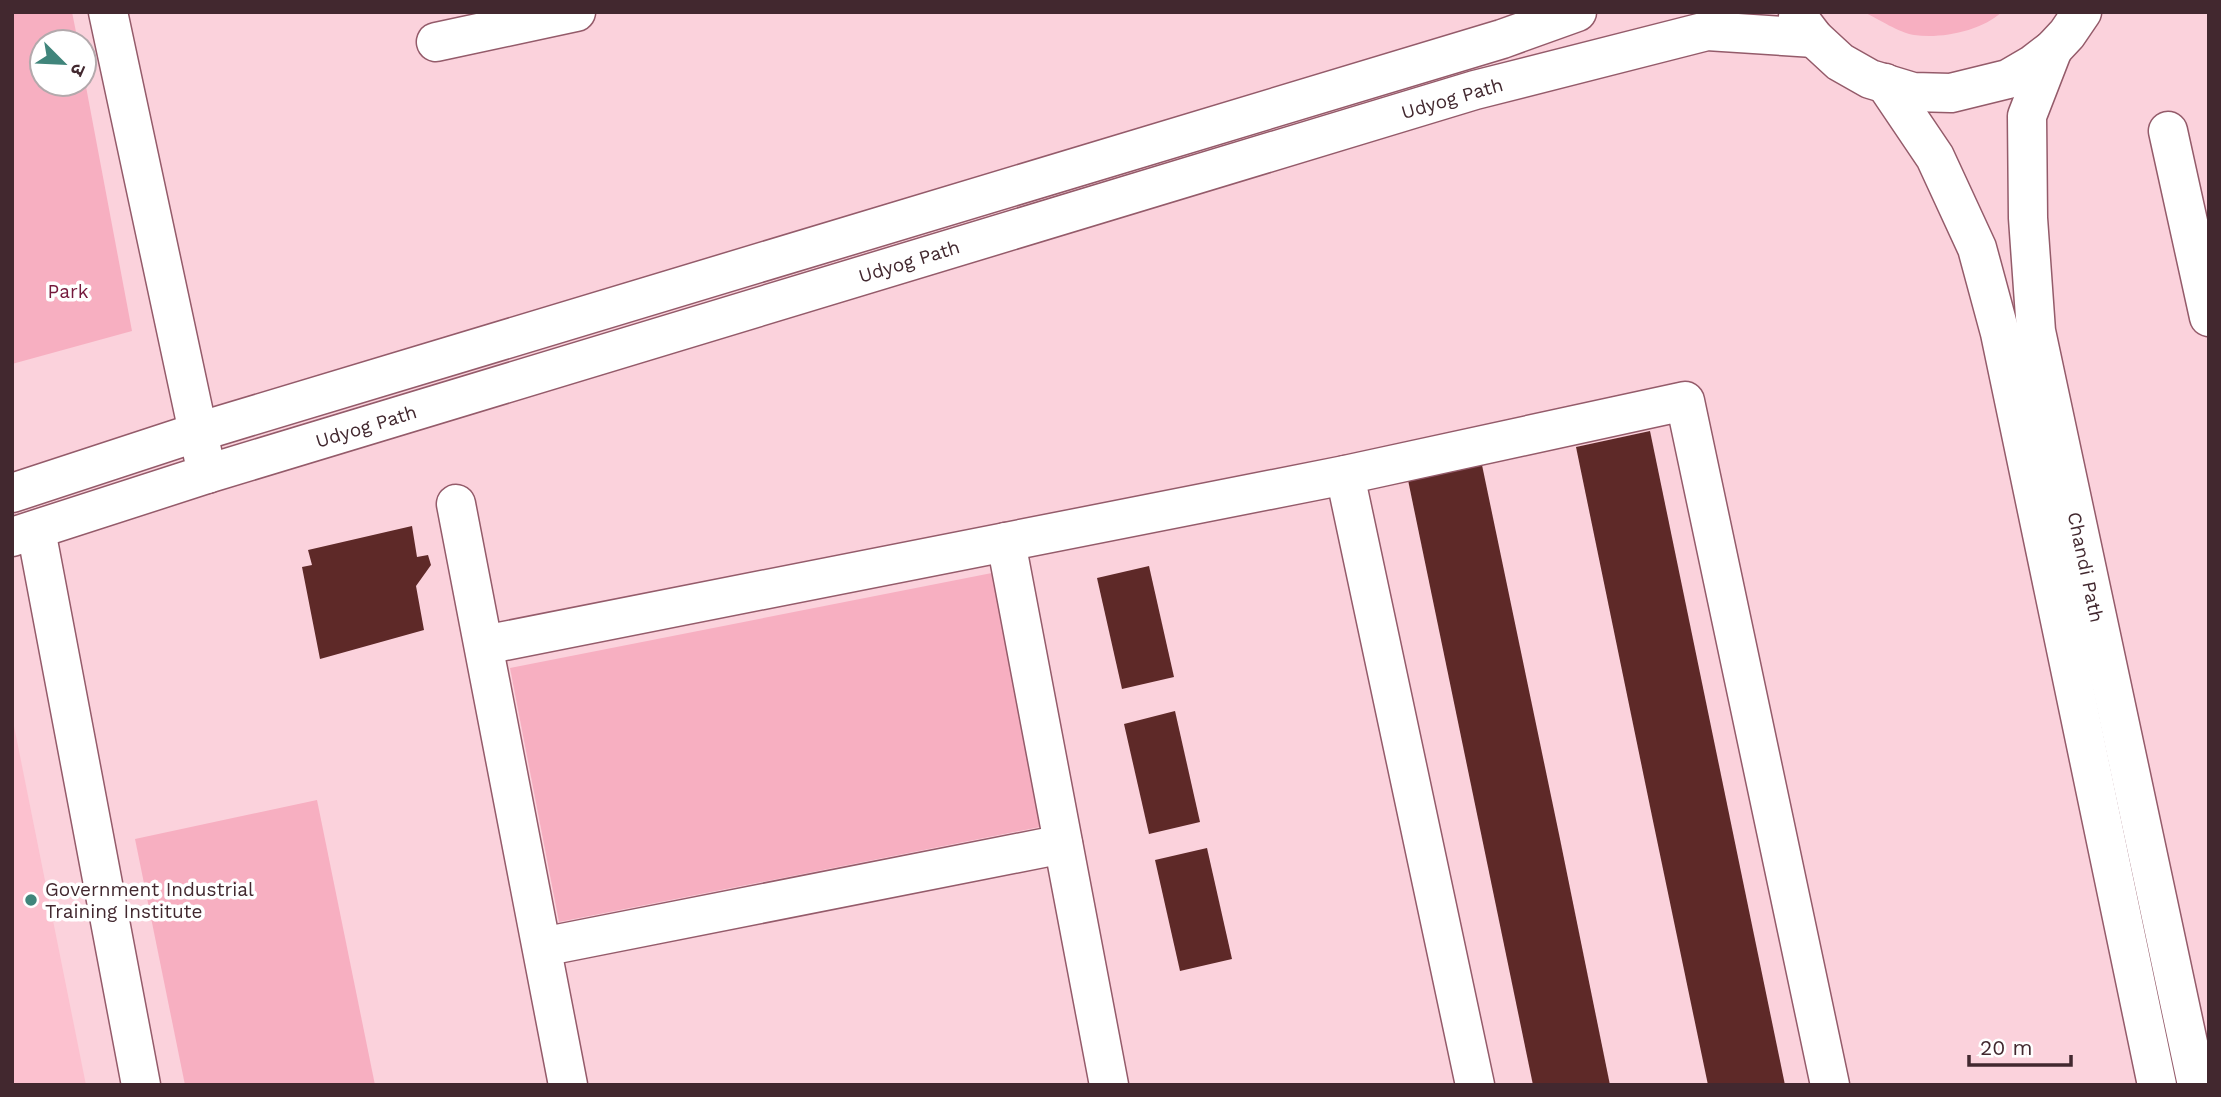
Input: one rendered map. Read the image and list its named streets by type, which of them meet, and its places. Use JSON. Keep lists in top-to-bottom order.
{
  "streets": {
    "main road": ["Udyog Path", "Chandi Path"]
  },
  "parks": ["Park"],
  "places": ["Government Industrial Training Institute"],
  "scale_bar": "20 m",
  "north": "bottom right"
}
